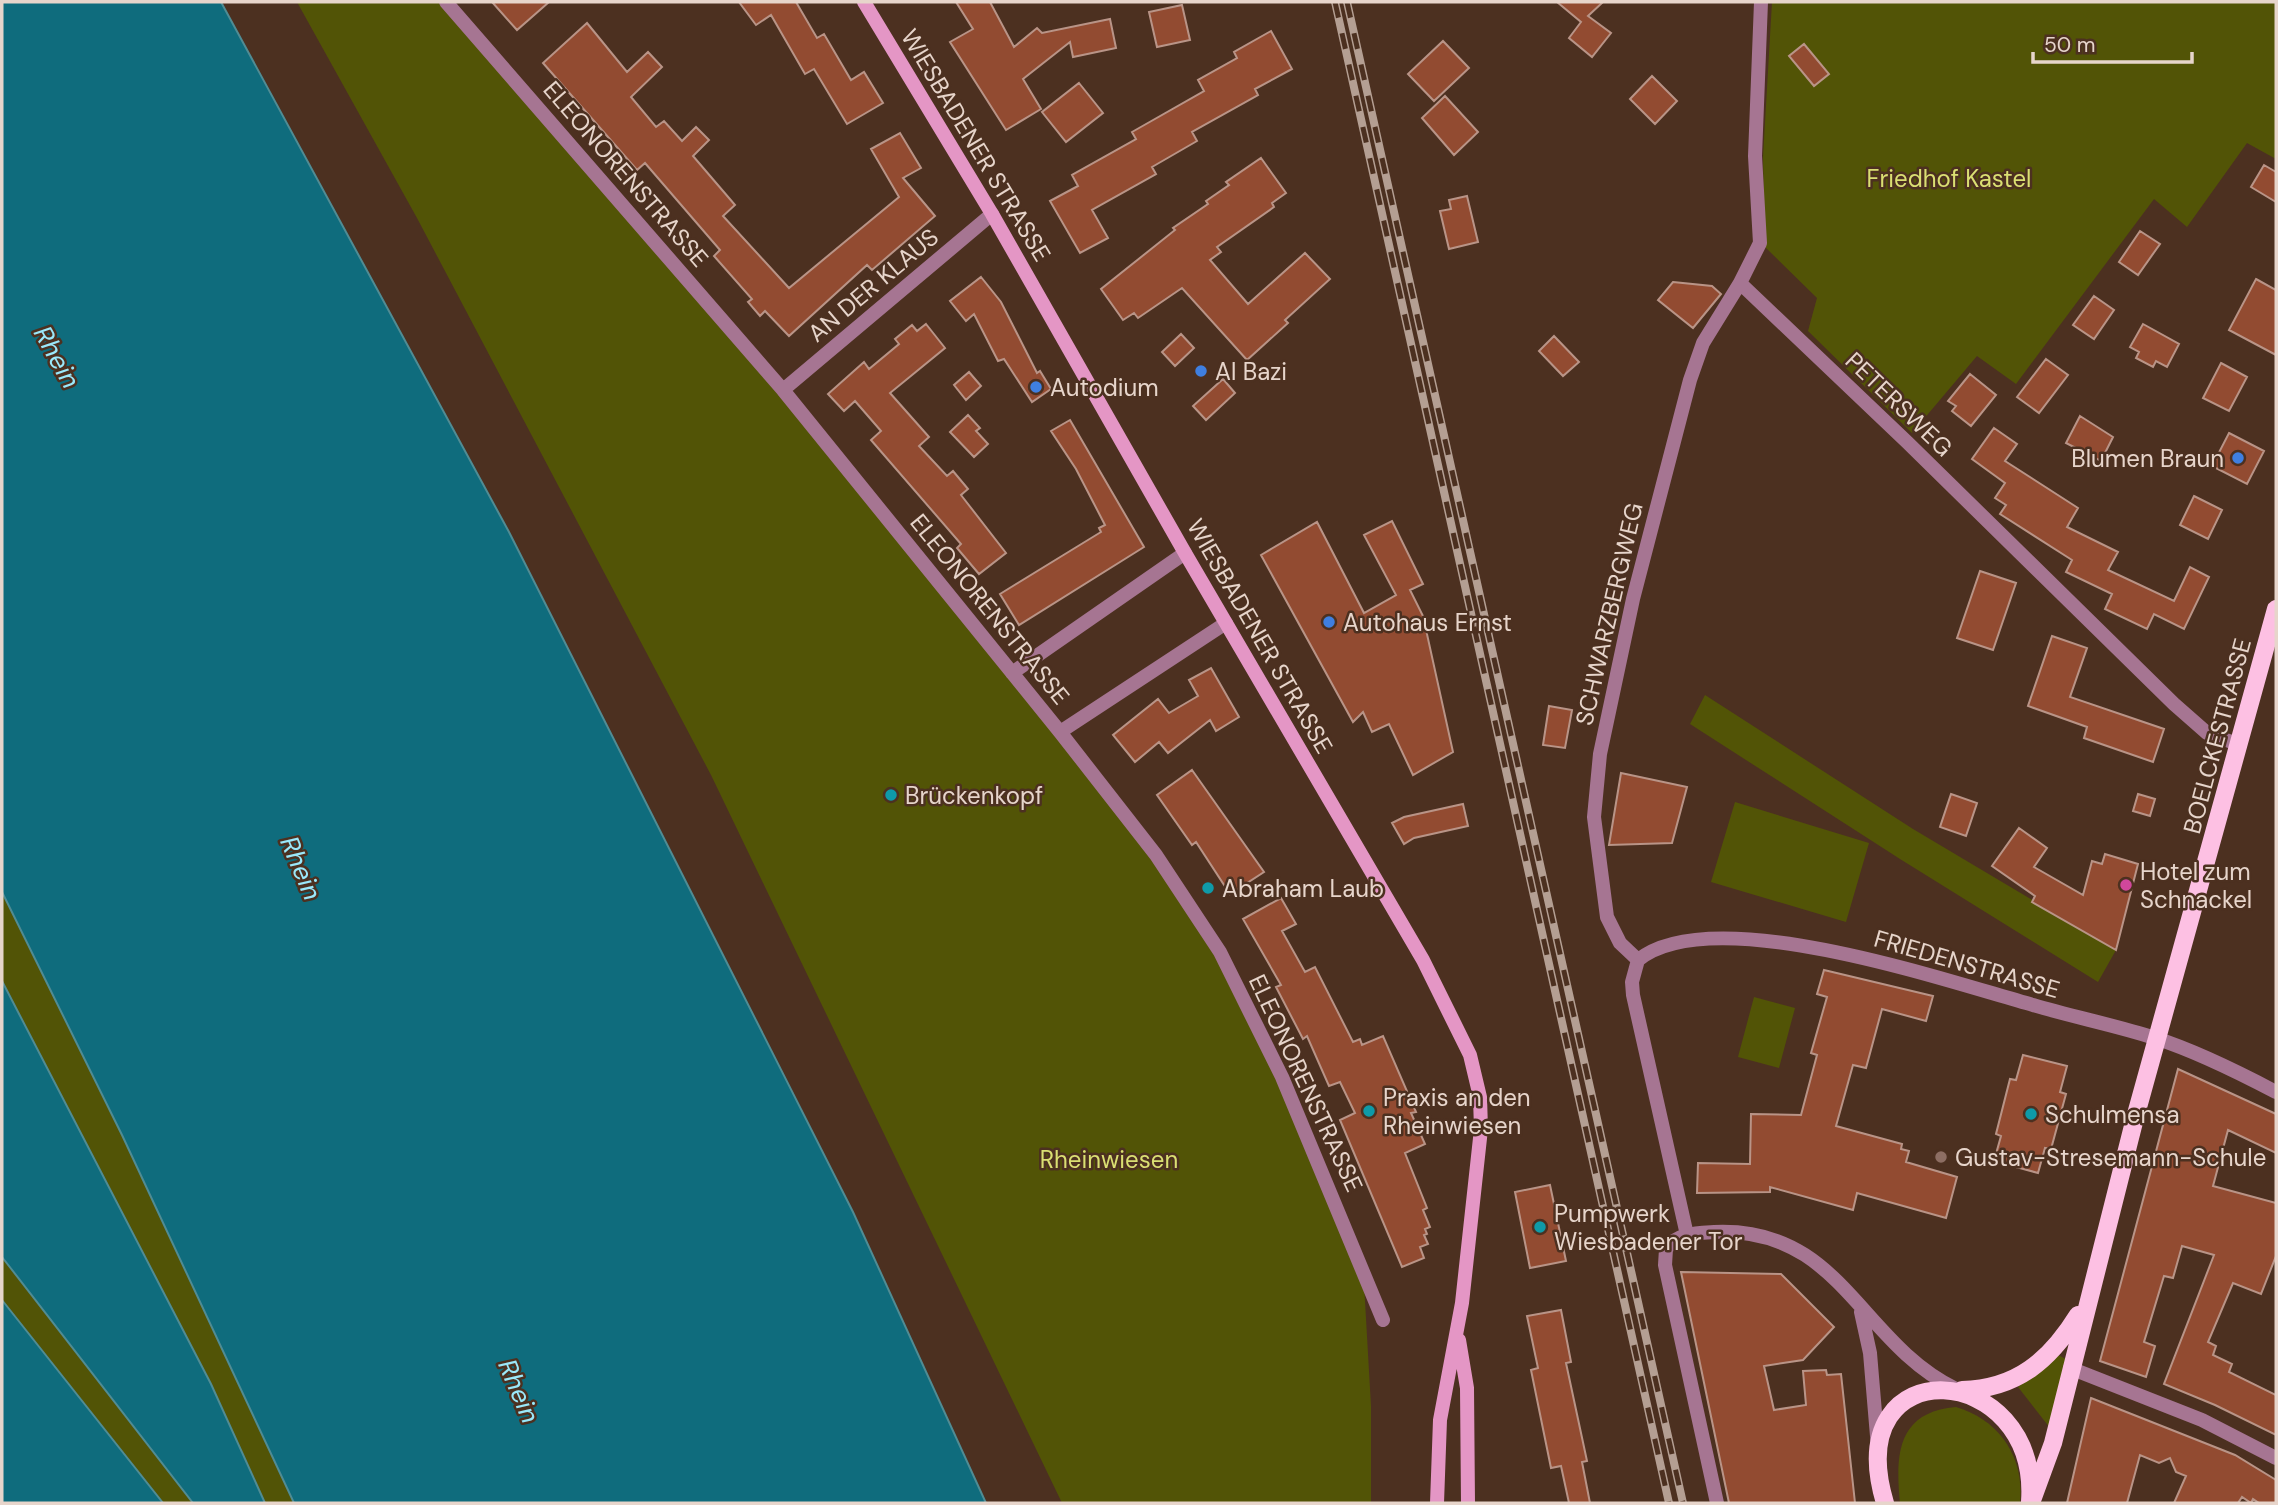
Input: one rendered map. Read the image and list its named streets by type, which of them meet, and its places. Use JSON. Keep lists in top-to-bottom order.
{
  "streets": {
    "main road": ["WIESBADENER STRASSE", "BOELCKESTRASSE"],
    "street": [
      "ELEONORENSTRASSE",
      "AN DER KLAUS",
      "PETERSWEG",
      "SCHWARZBERGWEG",
      "FRIEDENSTRASSE"
    ]
  },
  "crossings": [
    ["WIESBADENER STRASSE", "AN DER KLAUS"],
    ["ELEONORENSTRASSE", "AN DER KLAUS"],
    ["PETERSWEG", "SCHWARZBERGWEG"],
    ["PETERSWEG", "BOELCKESTRASSE"],
    ["SCHWARZBERGWEG", "FRIEDENSTRASSE"],
    ["BOELCKESTRASSE", "FRIEDENSTRASSE"]
  ],
  "water": ["Rhein"],
  "parks": ["Friedhof Kastel", "Rheinwiesen"],
  "places": [
    "Al Bazi",
    "Autodium",
    "Blumen Braun",
    "Autohaus Ernst",
    "Brückenkopf",
    "Hotel zum Schnackel",
    "Abraham Laub",
    "Praxis an den Rheinwiesen",
    "Schulmensa",
    "Gustav-Stresemann-Schule",
    "Pumpwerk Wiesbadener Tor"
  ],
  "scale_bar": "50 m"
}
